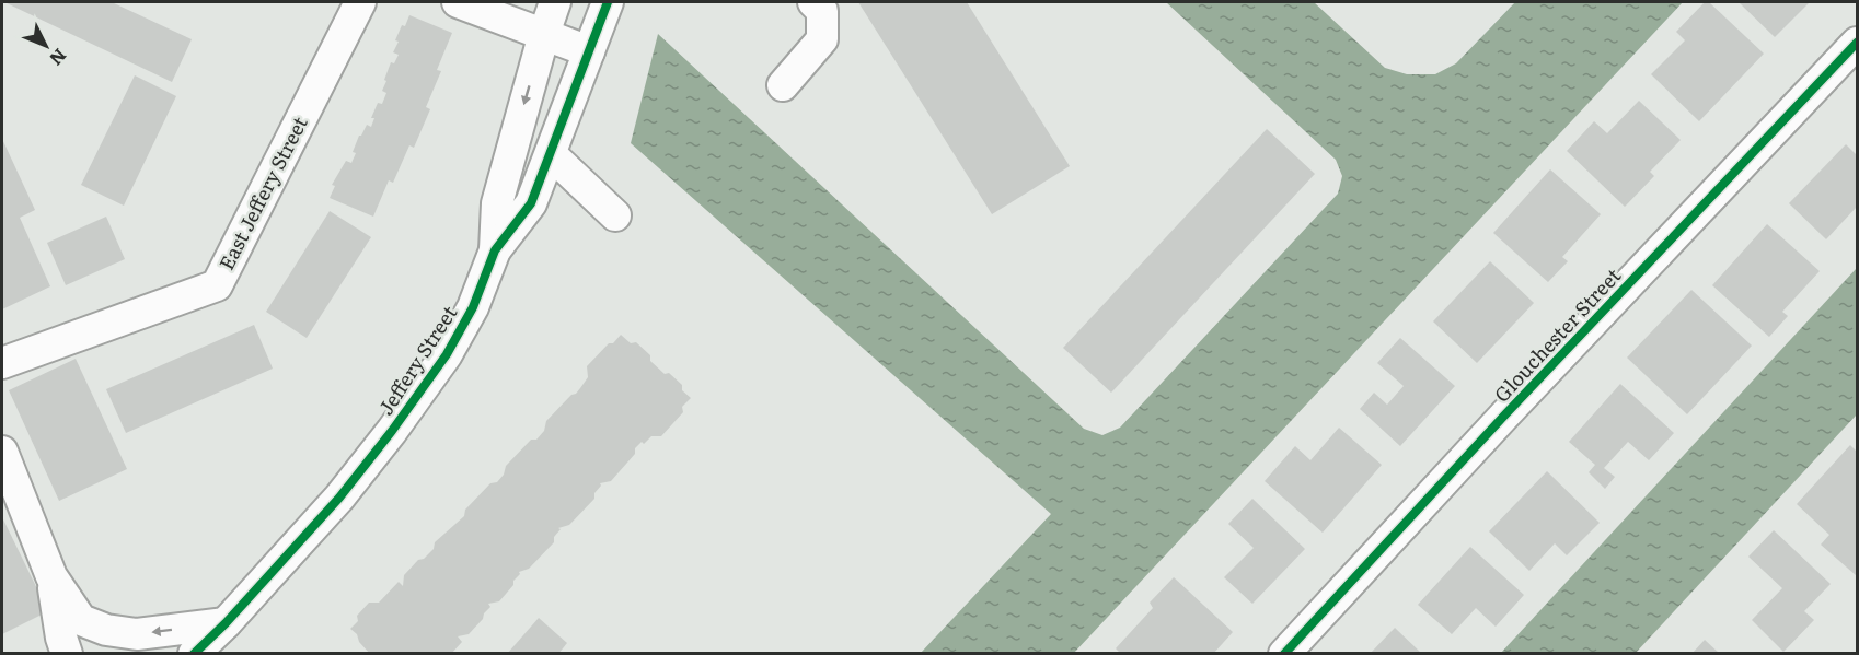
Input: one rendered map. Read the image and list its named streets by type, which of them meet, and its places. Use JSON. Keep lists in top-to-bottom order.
{
  "streets": {
    "street": ["East Jeffery Street", "Glouchester Street", "Jeffery Street"]
  },
  "north": "bottom right"
}
